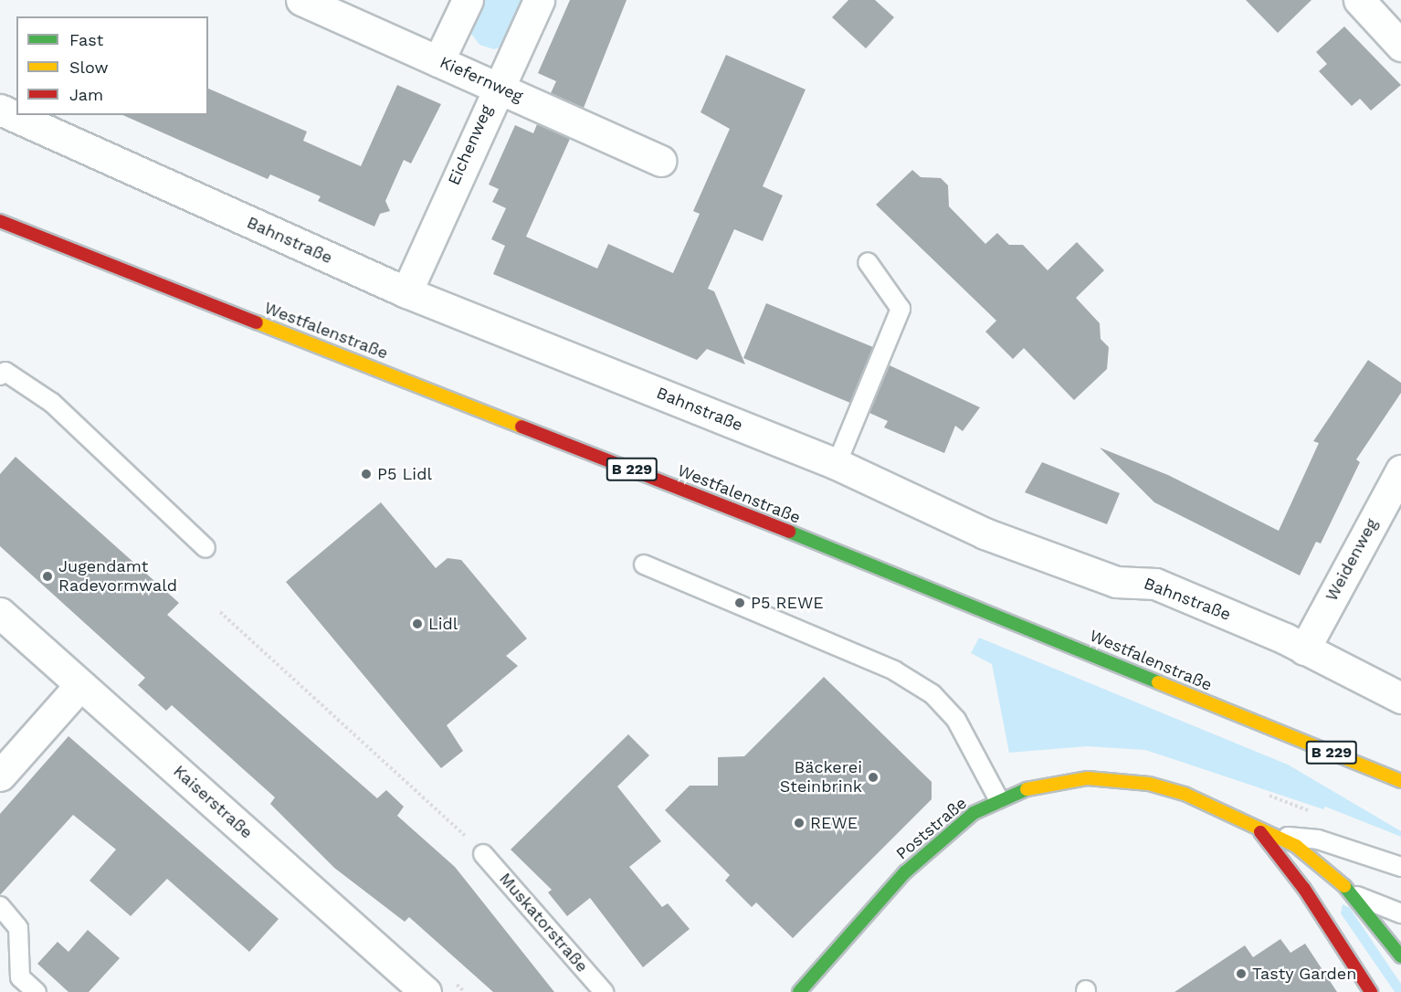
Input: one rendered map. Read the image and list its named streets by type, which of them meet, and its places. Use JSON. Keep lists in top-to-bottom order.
{
  "streets": {
    "main road": ["Westfalenstraße", "B 229", "Poststraße"],
    "street": [
      "Kiefernweg",
      "Eichenweg",
      "Bahnstraße",
      "Weidenweg",
      "Kaiserstraße"
    ],
    "lane": ["Muskatorstraße"]
  },
  "crossings": [
    ["Kiefernweg", "Eichenweg"],
    ["Eichenweg", "Bahnstraße"],
    ["Bahnstraße", "Weidenweg"]
  ],
  "places": [
    "P5 Lidl",
    "Jugendamt Radevormwald",
    "P5 REWE",
    "Lidl",
    "Bäckerei Steinbrink",
    "REWE",
    "Tasty Garden"
  ],
  "legend": ["Fast", "Slow", "Jam"]
}
